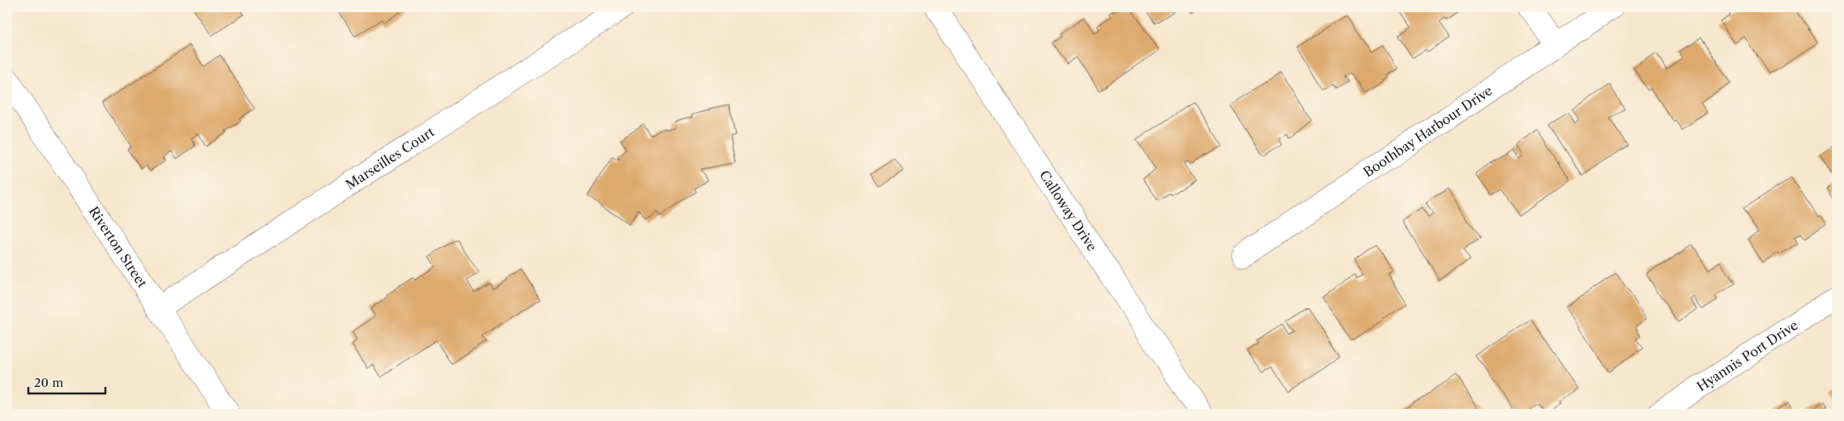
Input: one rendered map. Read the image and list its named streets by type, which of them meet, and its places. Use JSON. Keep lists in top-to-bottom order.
{
  "streets": {
    "street": [
      "Boothbay Harbour Drive",
      "Marseilles Court",
      "Calloway Drive",
      "Riverton Street",
      "Hyannis Port Drive"
    ]
  },
  "crossings": [
    ["Marseilles Court", "Riverton Street"]
  ],
  "scale_bar": "20 m"
}
